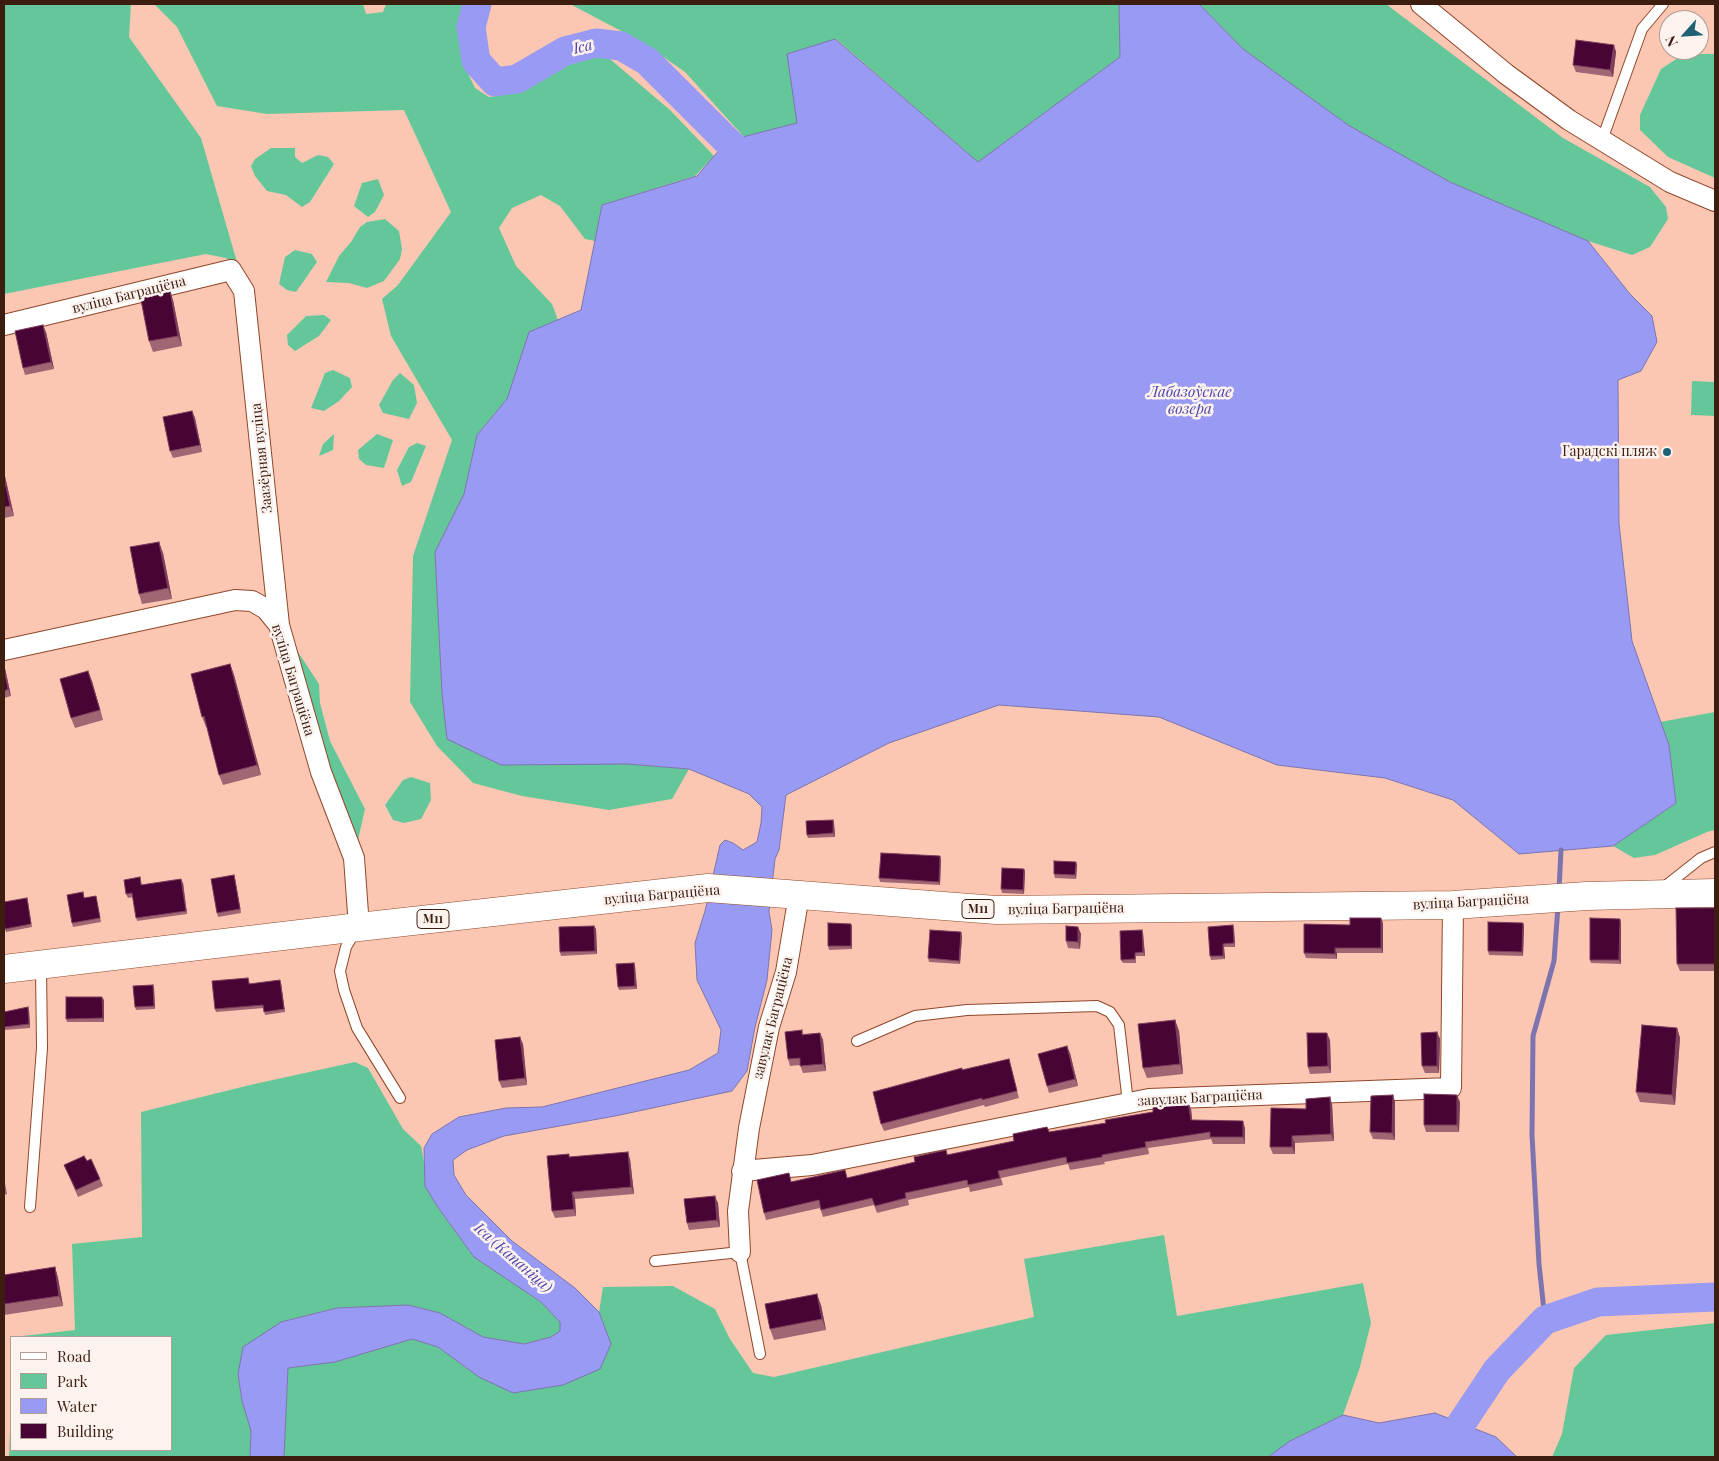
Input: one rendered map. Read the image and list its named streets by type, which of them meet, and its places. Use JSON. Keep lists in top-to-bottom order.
{
  "streets": {
    "highway": ["вуліца Баграціёна", "М11"],
    "street": ["Заазёрная вуліца", "завулак Баграціёна"]
  },
  "crossings": [
    ["вуліца Баграціёна", "Заазёрная вуліца"],
    ["вуліца Баграціёна", "завулак Баграціёна"]
  ],
  "water": ["Іса", "Лабазоўскае возера", "Іса (Капаніца)"],
  "places": ["Гарадскі пляж"],
  "legend": [
    "Road",
    "Park",
    "Water",
    "Building"
  ],
  "north": "bottom left"
}
